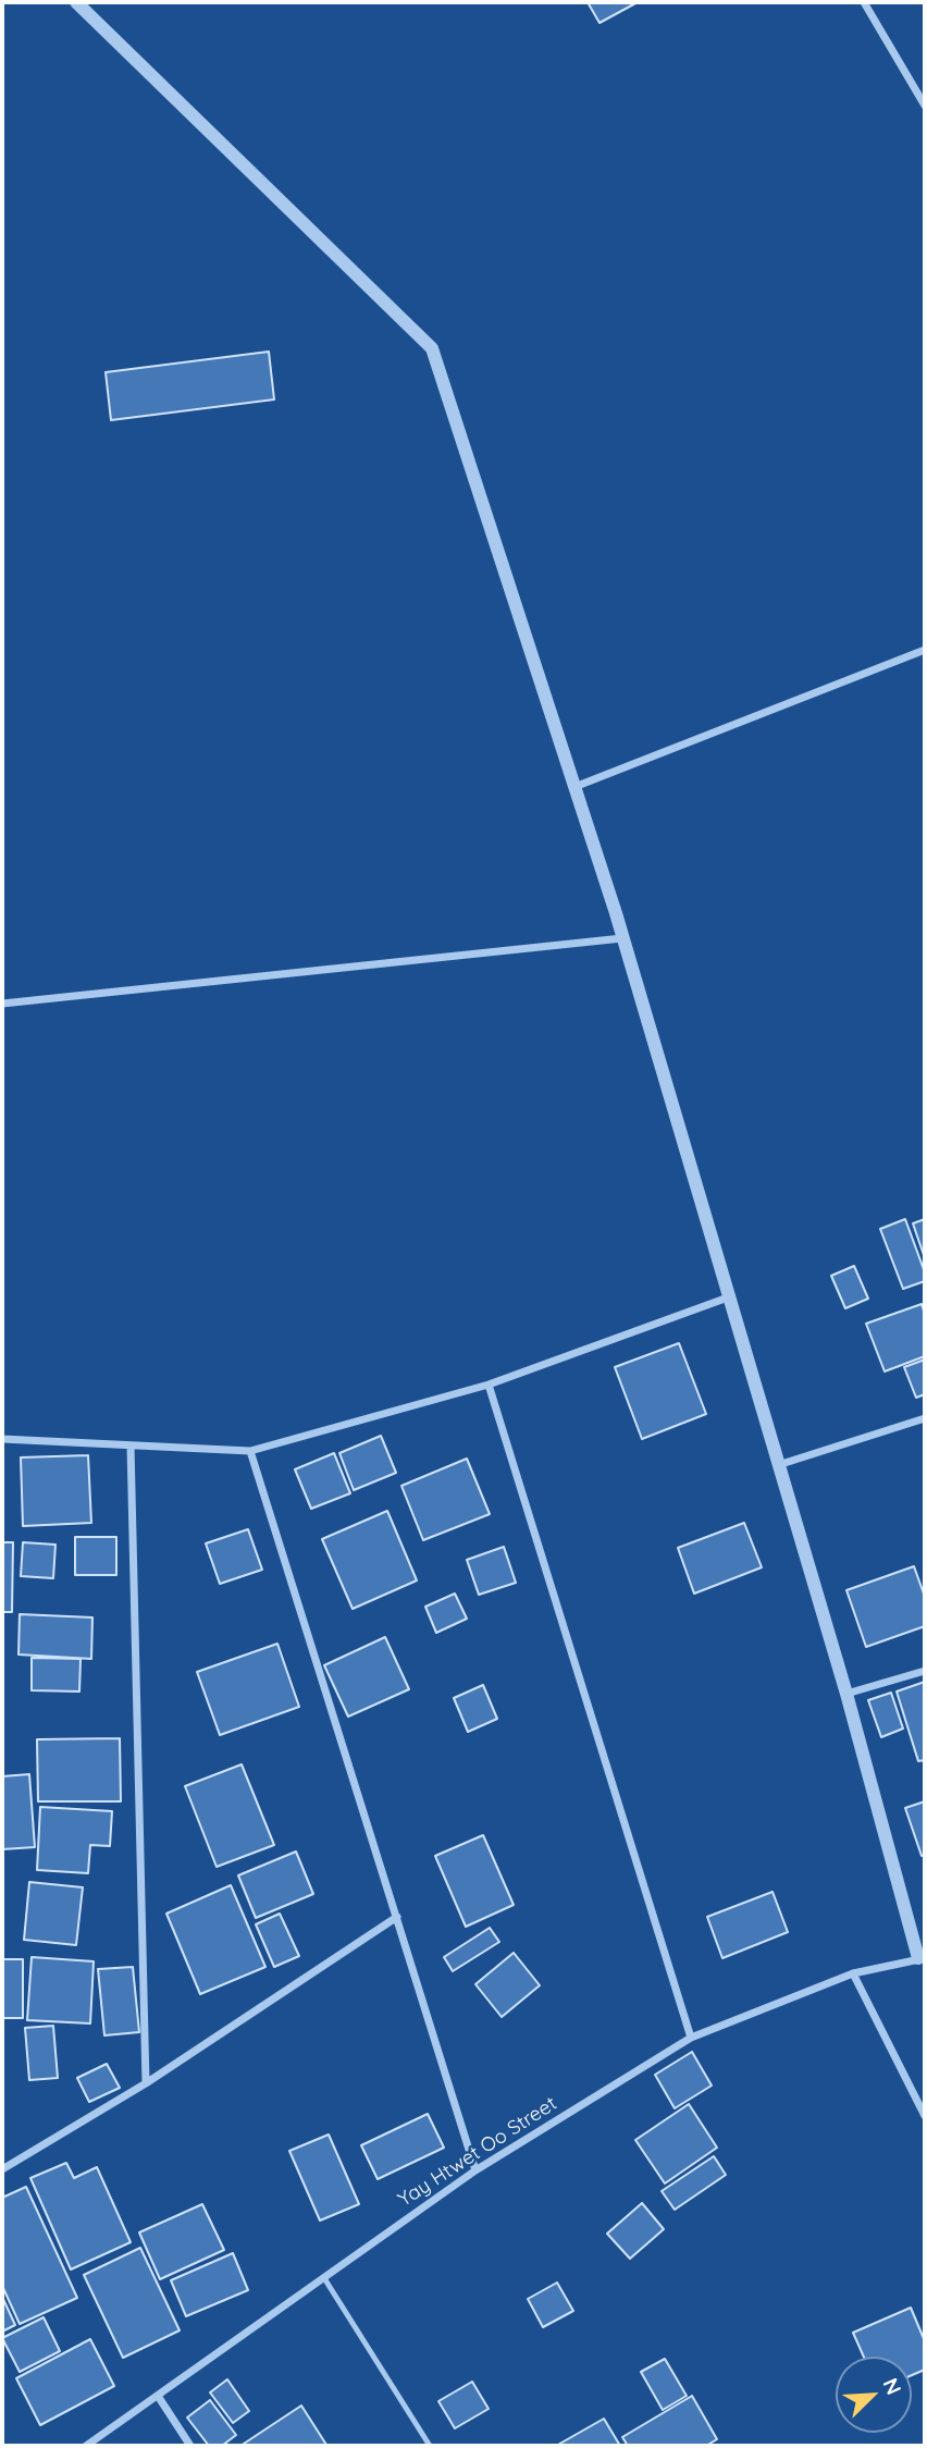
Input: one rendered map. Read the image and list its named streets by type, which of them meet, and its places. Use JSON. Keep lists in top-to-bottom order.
{
  "streets": {
    "street": ["Yay Htwet Oo Street"]
  },
  "north": "top right"
}
